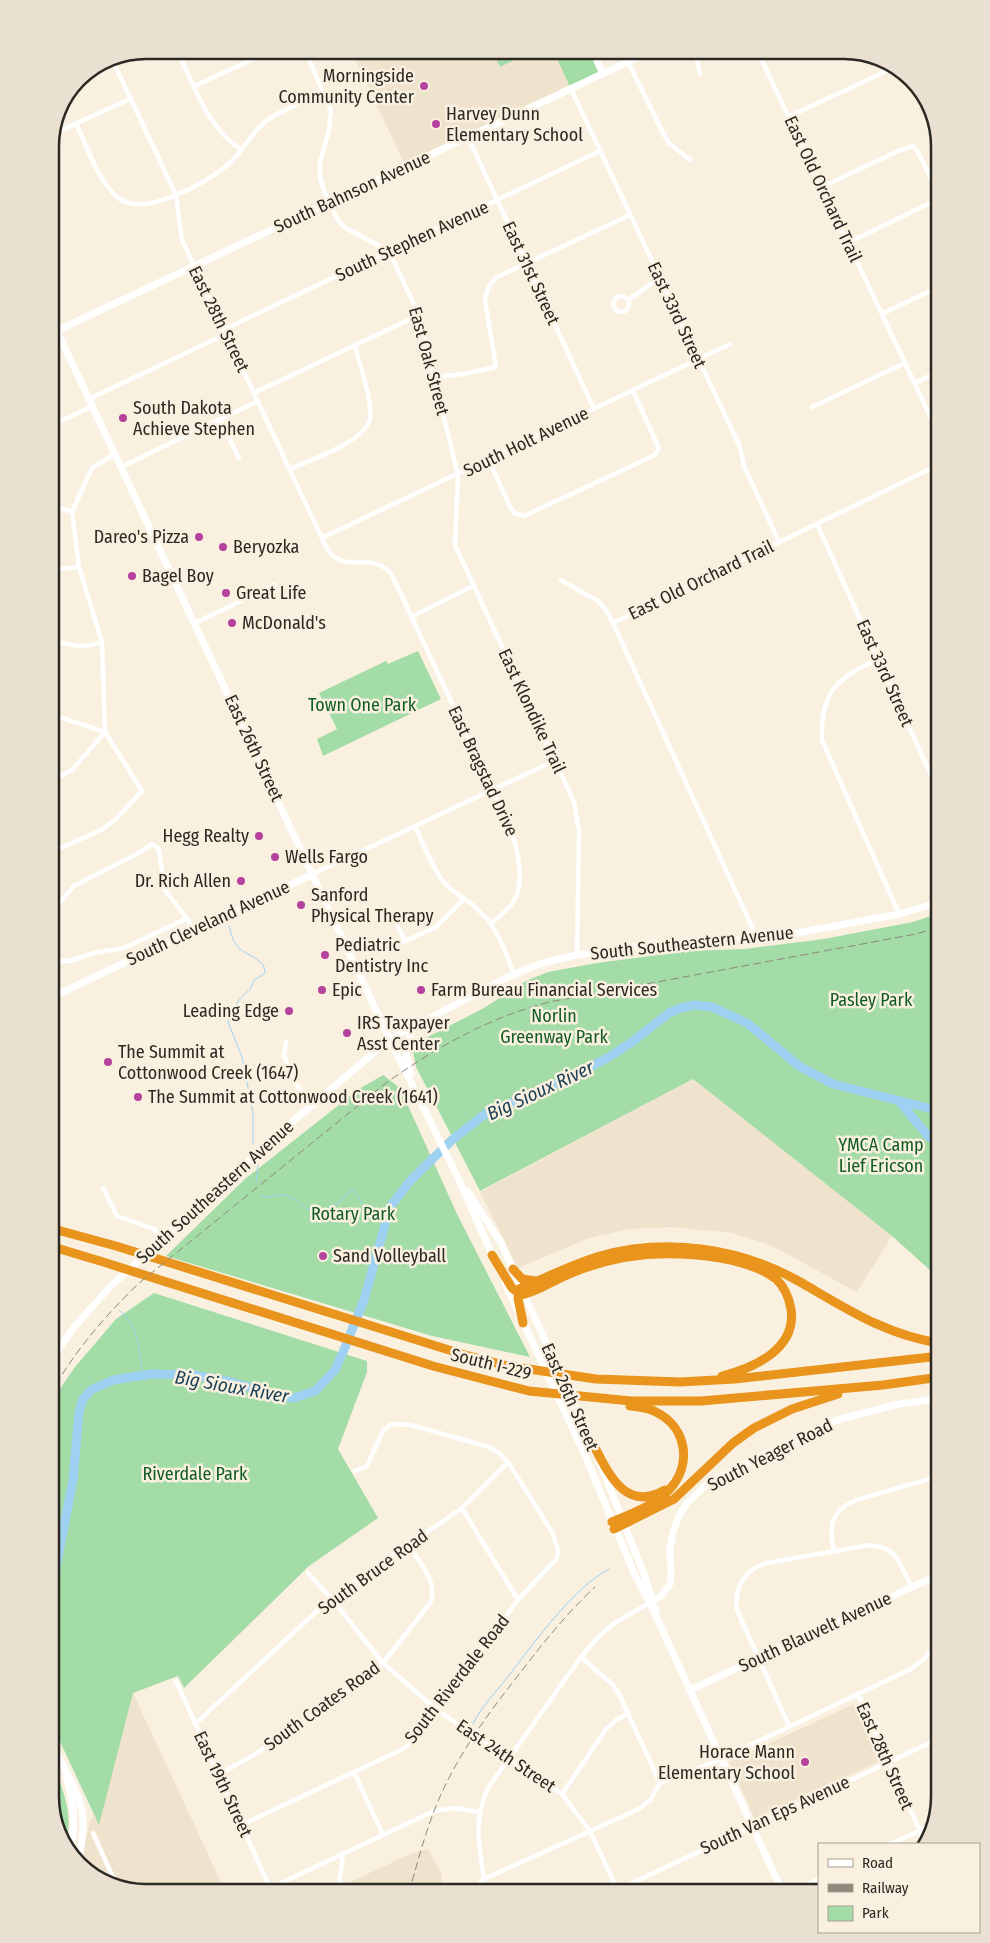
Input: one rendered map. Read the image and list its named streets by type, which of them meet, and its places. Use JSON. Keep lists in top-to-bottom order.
{
  "streets": {
    "highway": ["South I-229"],
    "main road": [
      "South Bahnson Avenue",
      "East 26th Street",
      "South Cleveland Avenue",
      "South Southeastern Avenue",
      "South Yeager Road",
      "South Blauvelt Avenue"
    ],
    "street": [
      "East Old Orchard Trail",
      "South Stephen Avenue",
      "East 31st Street",
      "East 33rd Street",
      "East 28th Street",
      "East Oak Street",
      "South Holt Avenue",
      "East Klondike Trail",
      "East Bragstad Drive",
      "South Bruce Road",
      "South Riverdale Road",
      "South Coates Road",
      "East 24th Street",
      "East 19th Street",
      "South Van Eps Avenue"
    ]
  },
  "crossings": [
    ["East Old Orchard Trail", "East 33rd Street"],
    ["East Old Orchard Trail", "South Southeastern Avenue"],
    ["South Bahnson Avenue", "East 31st Street"],
    ["South Bahnson Avenue", "East 33rd Street"],
    ["South Bahnson Avenue", "East 28th Street"],
    ["South Stephen Avenue", "East 31st Street"],
    ["South Stephen Avenue", "East 33rd Street"],
    ["South Stephen Avenue", "East 28th Street"],
    ["South Stephen Avenue", "East Oak Street"],
    ["South Stephen Avenue", "East 26th Street"],
    ["East 31st Street", "South Holt Avenue"],
    ["East 33rd Street", "South Holt Avenue"],
    ["East 28th Street", "South Holt Avenue"],
    ["East 28th Street", "East Bragstad Drive"],
    ["East 28th Street", "South Van Eps Avenue"],
    ["East Oak Street", "South Holt Avenue"],
    ["East Oak Street", "East Klondike Trail"],
    ["South Holt Avenue", "East Klondike Trail"],
    ["East Klondike Trail", "South Cleveland Avenue"],
    ["East Klondike Trail", "South Southeastern Avenue"],
    ["East 26th Street", "South Cleveland Avenue"],
    ["East 26th Street", "South Southeastern Avenue"],
    ["East 26th Street", "South Yeager Road"],
    ["East 26th Street", "South Blauvelt Avenue"],
    ["East 26th Street", "South Van Eps Avenue"],
    ["East Bragstad Drive", "South Cleveland Avenue"],
    ["South Bruce Road", "South Riverdale Road"],
    ["South Bruce Road", "South Coates Road"],
    ["South Bruce Road", "East 24th Street"],
    ["South Bruce Road", "East 19th Street"],
    ["South Riverdale Road", "East 24th Street"],
    ["South Riverdale Road", "East 19th Street"],
    ["South Coates Road", "East 24th Street"],
    ["South Coates Road", "East 19th Street"]
  ],
  "water": ["Big Sioux River"],
  "parks": [
    "Town One Park",
    "Pasley Park",
    "Norlin Greenway Park",
    "YMCA Camp Lief Ericson",
    "Rotary Park",
    "Riverdale Park"
  ],
  "places": [
    "Morningside Community Center",
    "Harvey Dunn Elementary School",
    "South Dakota Achieve Stephen",
    "Dareo's Pizza",
    "Beryozka",
    "Bagel Boy",
    "Great Life",
    "McDonald's",
    "Hegg Realty",
    "Wells Fargo",
    "Dr. Rich Allen",
    "Sanford Physical Therapy",
    "Pediatric Dentistry Inc",
    "Epic",
    "Farm Bureau Financial Services",
    "Leading Edge",
    "IRS Taxpayer Asst Center",
    "The Summit at Cottonwood Creek (1647)",
    "The Summit at Cottonwood Creek (1641)",
    "Sand Volleyball",
    "Horace Mann Elementary School"
  ],
  "legend": ["Road", "Railway", "Park"]
}
